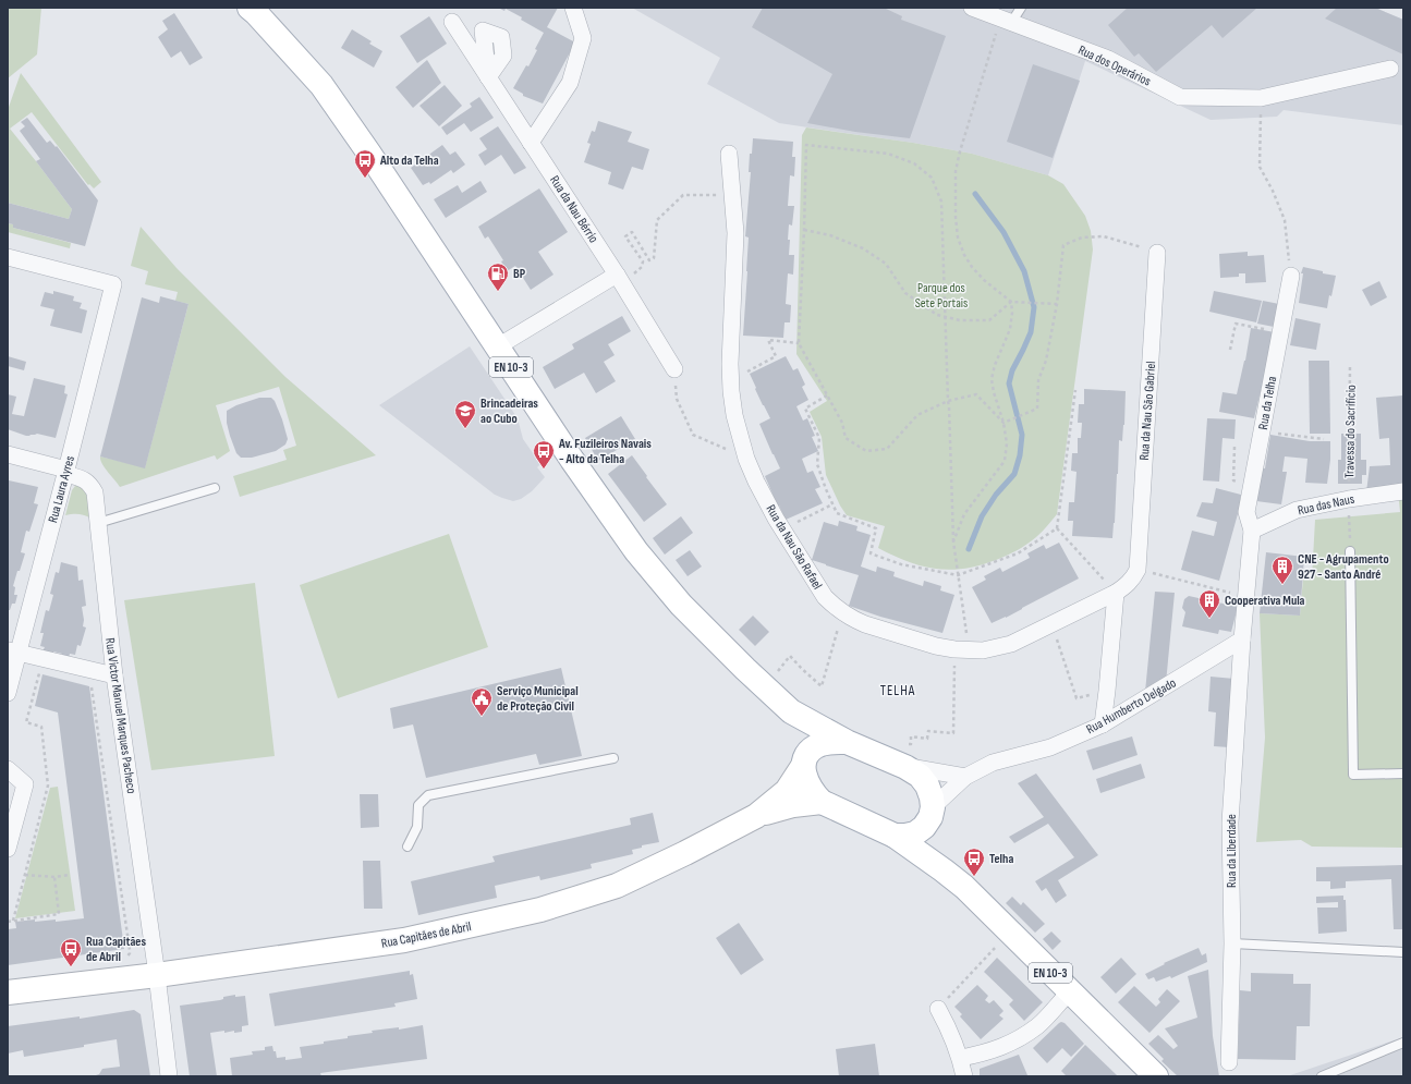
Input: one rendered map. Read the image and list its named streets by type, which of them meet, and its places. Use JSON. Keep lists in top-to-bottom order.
{
  "streets": {
    "main road": ["EN 10-3", "Rua Capitães de Abril"],
    "street": [
      "Rua dos Operários",
      "Rua da Nau Bérrio",
      "Rua da Telha",
      "Rua da Nau São Gabriel",
      "Rua Laura Ayres",
      "Rua das Naus",
      "Rua da Nau São Rafael",
      "Rua Humberto Delgado",
      "Rua Victor Manuel Marques Pacheco",
      "Rua da Liberdade"
    ],
    "path": ["Travessa do Sacrifício"]
  },
  "crossings": [
    ["EN 10-3", "Rua Humberto Delgado"],
    ["EN 10-3", "Rua Capitães de Abril"],
    ["Rua da Telha", "Rua das Naus"],
    ["Rua da Telha", "Rua da Liberdade"],
    ["Rua da Nau São Gabriel", "Rua da Nau São Rafael"],
    ["Travessa do Sacrifício", "Rua das Naus"],
    ["Rua Laura Ayres", "Rua Victor Manuel Marques Pacheco"],
    ["Rua Humberto Delgado", "Rua da Liberdade"],
    ["Rua Victor Manuel Marques Pacheco", "Rua Capitães de Abril"]
  ],
  "districts": ["TELHA"],
  "parks": ["Parque dos Sete Portais"],
  "places": {
    "bus stop": [
      "Alto da Telha",
      "Av. Fuzileiros Navais - Alto da Telha",
      "Telha",
      "Rua Capitães de Abril"
    ],
    "fuel station": ["BP"],
    "school or university": ["Brincadeiras ao Cubo"],
    "building": ["CNE - Agrupamento 927 - Santo André", "Cooperativa Mula"],
    "public building": ["Serviço Municipal de Proteção Civil"]
  }
}
